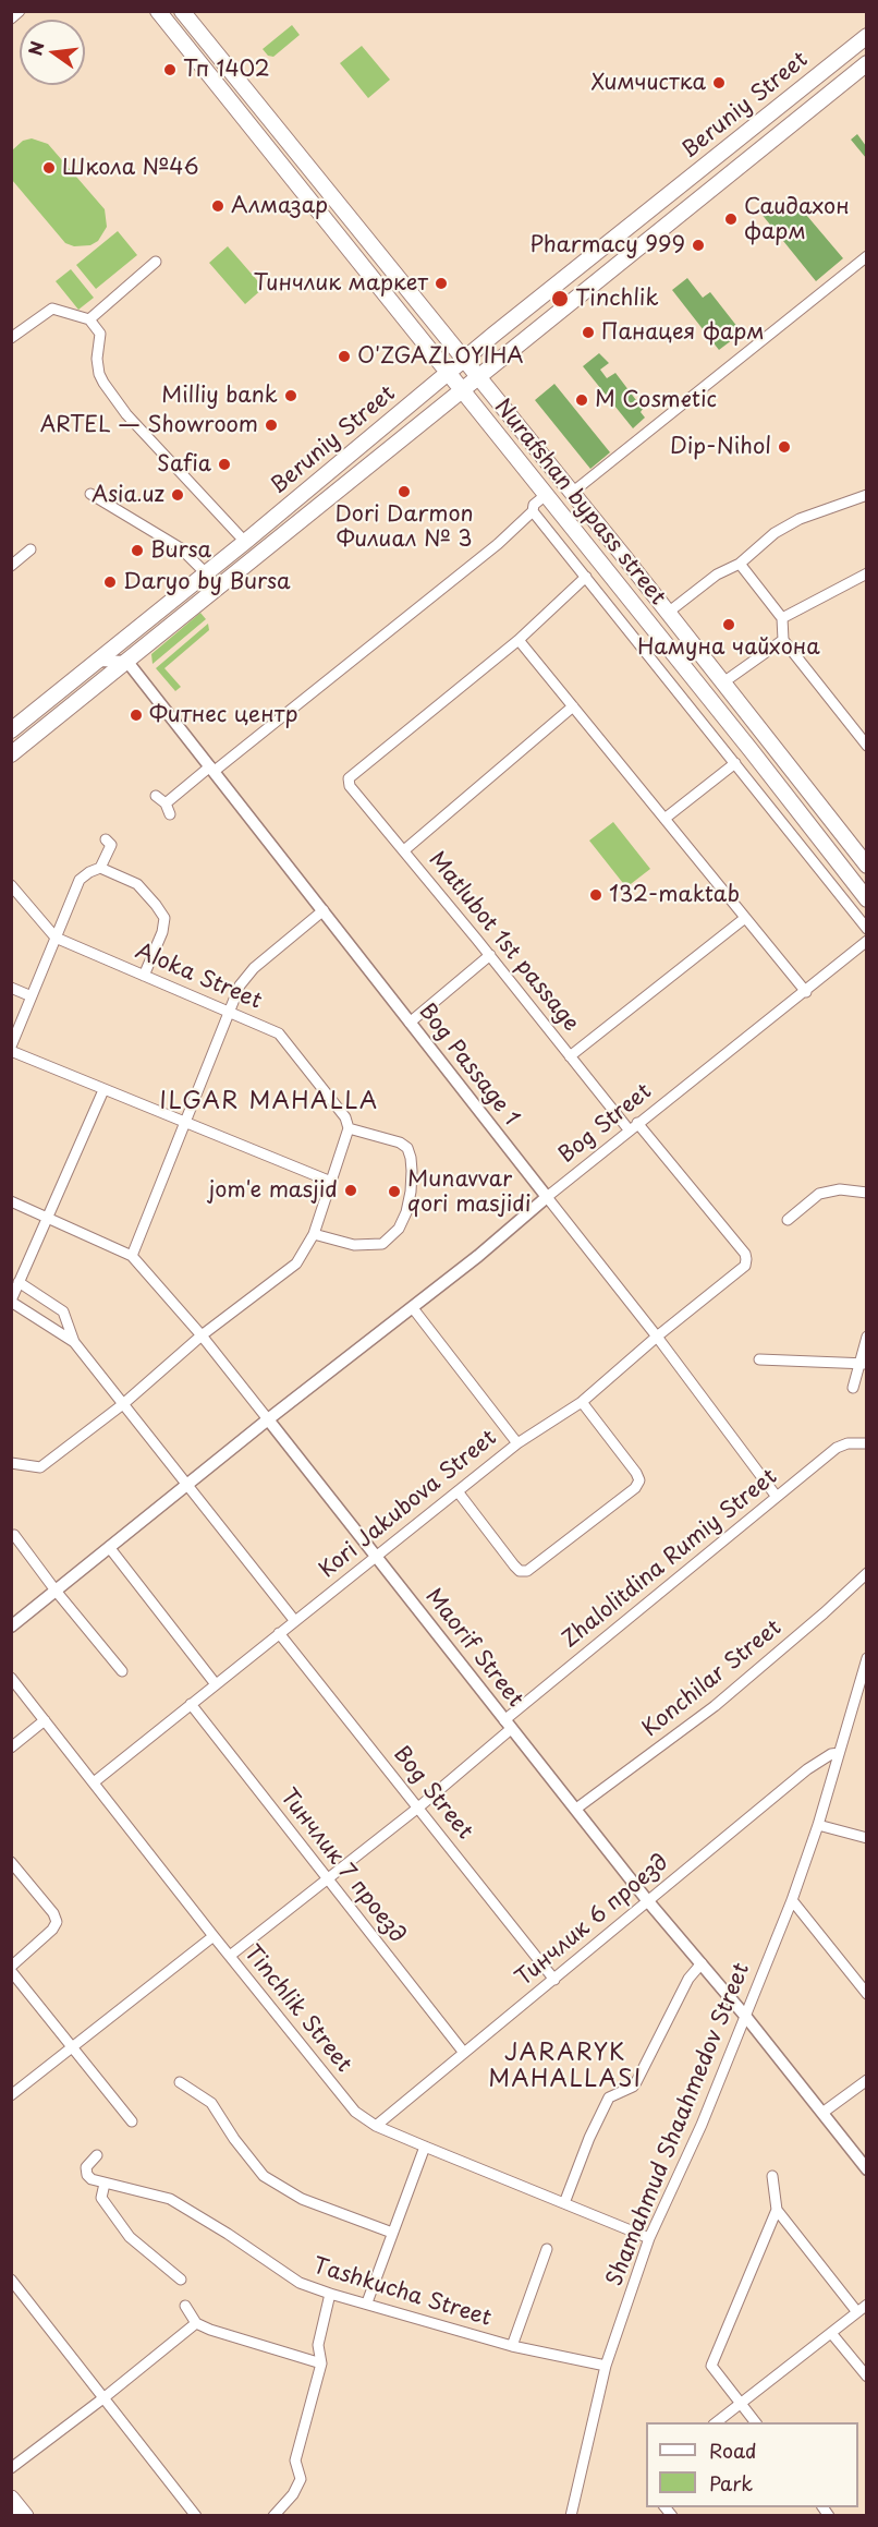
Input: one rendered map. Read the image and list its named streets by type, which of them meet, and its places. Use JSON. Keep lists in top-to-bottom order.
{
  "streets": {
    "main road": ["Beruniy Street", "Nurafshan bypass street"],
    "street": [
      "Matlubot 1st passage",
      "Aloka Street",
      "Bog Passage 1",
      "Bog Street",
      "Kori Jakubova Street",
      "Zhalolitdina Rumiy Street",
      "Maorif Street",
      "Konchilar Street",
      "Тинчлик 7 проезд",
      "Тинчлик 6 проезд",
      "Tinchlik Street",
      "Shamahmud Shaahmedov Street",
      "Tаshkucha Street"
    ]
  },
  "crossings": [
    ["Beruniy Street", "Nurafshan bypass street"],
    ["Beruniy Street", "Bog Passage 1"],
    ["Matlubot 1st passage", "Bog Street"],
    ["Matlubot 1st passage", "Kori Jakubova Street"],
    ["Bog Passage 1", "Bog Street"],
    ["Bog Passage 1", "Kori Jakubova Street"],
    ["Bog Passage 1", "Zhalolitdina Rumiy Street"],
    ["Bog Street", "Kori Jakubova Street"],
    ["Bog Street", "Zhalolitdina Rumiy Street"],
    ["Bog Street", "Maorif Street"],
    ["Bog Street", "Тинчлик 6 проезд"],
    ["Kori Jakubova Street", "Maorif Street"],
    ["Kori Jakubova Street", "Тинчлик 7 проезд"],
    ["Kori Jakubova Street", "Tinchlik Street"],
    ["Zhalolitdina Rumiy Street", "Maorif Street"],
    ["Zhalolitdina Rumiy Street", "Тинчлик 7 проезд"],
    ["Zhalolitdina Rumiy Street", "Tinchlik Street"],
    ["Maorif Street", "Konchilar Street"],
    ["Maorif Street", "Тинчлик 6 проезд"],
    ["Maorif Street", "Shamahmud Shaahmedov Street"],
    ["Тинчлик 7 проезд", "Тинчлик 6 проезд"],
    ["Тинчлик 6 проезд", "Tinchlik Street"],
    ["Тинчлик 6 проезд", "Shamahmud Shaahmedov Street"],
    ["Tinchlik Street", "Shamahmud Shaahmedov Street"],
    ["Shamahmud Shaahmedov Street", "Tаshkucha Street"]
  ],
  "districts": ["ILGAR MAHALLA", "JARARYK MAHALLASI"],
  "places": [
    "Тп 1402",
    "Химчистка",
    "Школа №46",
    "Алмазар",
    "Саидахон фарм",
    "Pharmacy 999",
    "Тинчлик маркет",
    "Tinchlik",
    "Панацея фарм",
    "O'ZGAZLOYIHA",
    "Milliy bank",
    "M Cosmetic",
    "ARTEL — Showroom",
    "Dip-Nihol",
    "Safia",
    "Dori Darmon Филиал № 3",
    "Asia.uz",
    "Bursa",
    "Daryo by Bursa",
    "Намуна чайхона",
    "Фитнес центр",
    "132-maktab",
    "jom'e masjid",
    "Munavvar qori masjidi"
  ],
  "legend": ["Road", "Park"],
  "north": "left"
}
